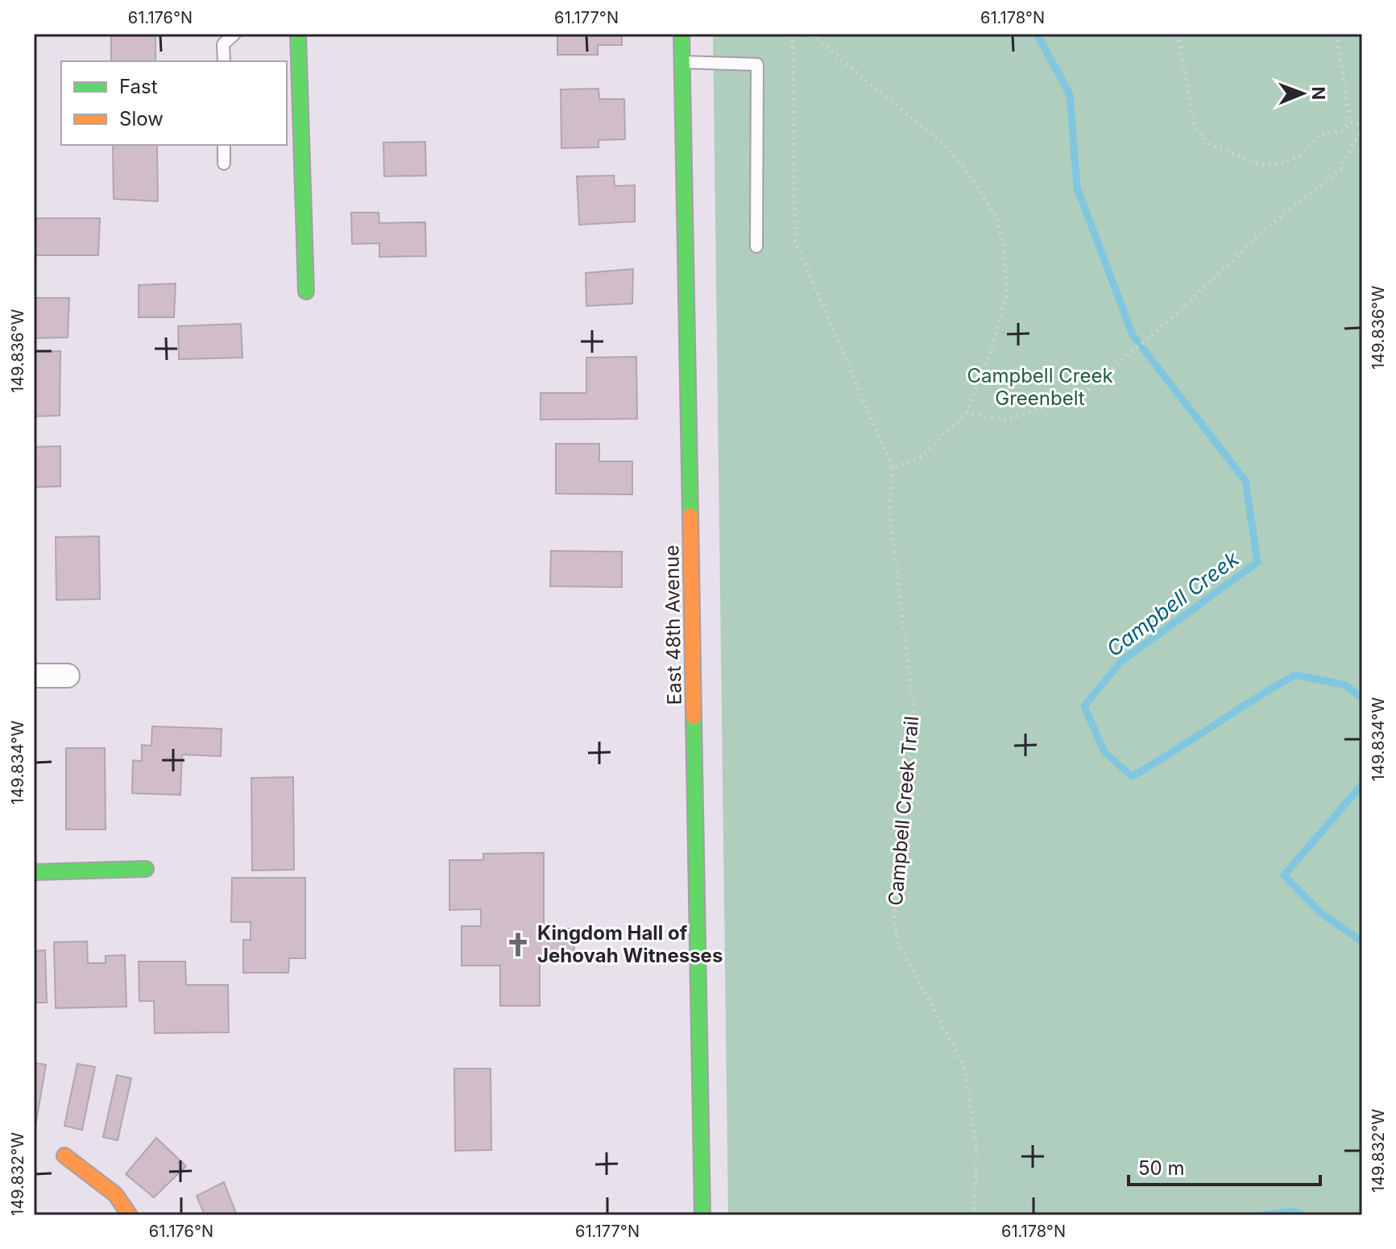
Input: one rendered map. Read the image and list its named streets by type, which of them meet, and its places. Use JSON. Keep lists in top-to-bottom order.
{
  "streets": {
    "street": ["East 48th Avenue"],
    "path": ["Campbell Creek Trail"]
  },
  "water": ["Campbell Creek"],
  "parks": ["Campbell Creek Greenbelt"],
  "places": {
    "church": ["Kingdom Hall of Jehovah Witnesses"]
  },
  "legend": ["Fast", "Slow"],
  "scale_bar": "50 m",
  "north": "right",
  "coordinates": [
    "61.176°N",
    "61.177°N",
    "61.178°N",
    "149.836°W",
    "149.834°W",
    "149.832°W"
  ]
}
